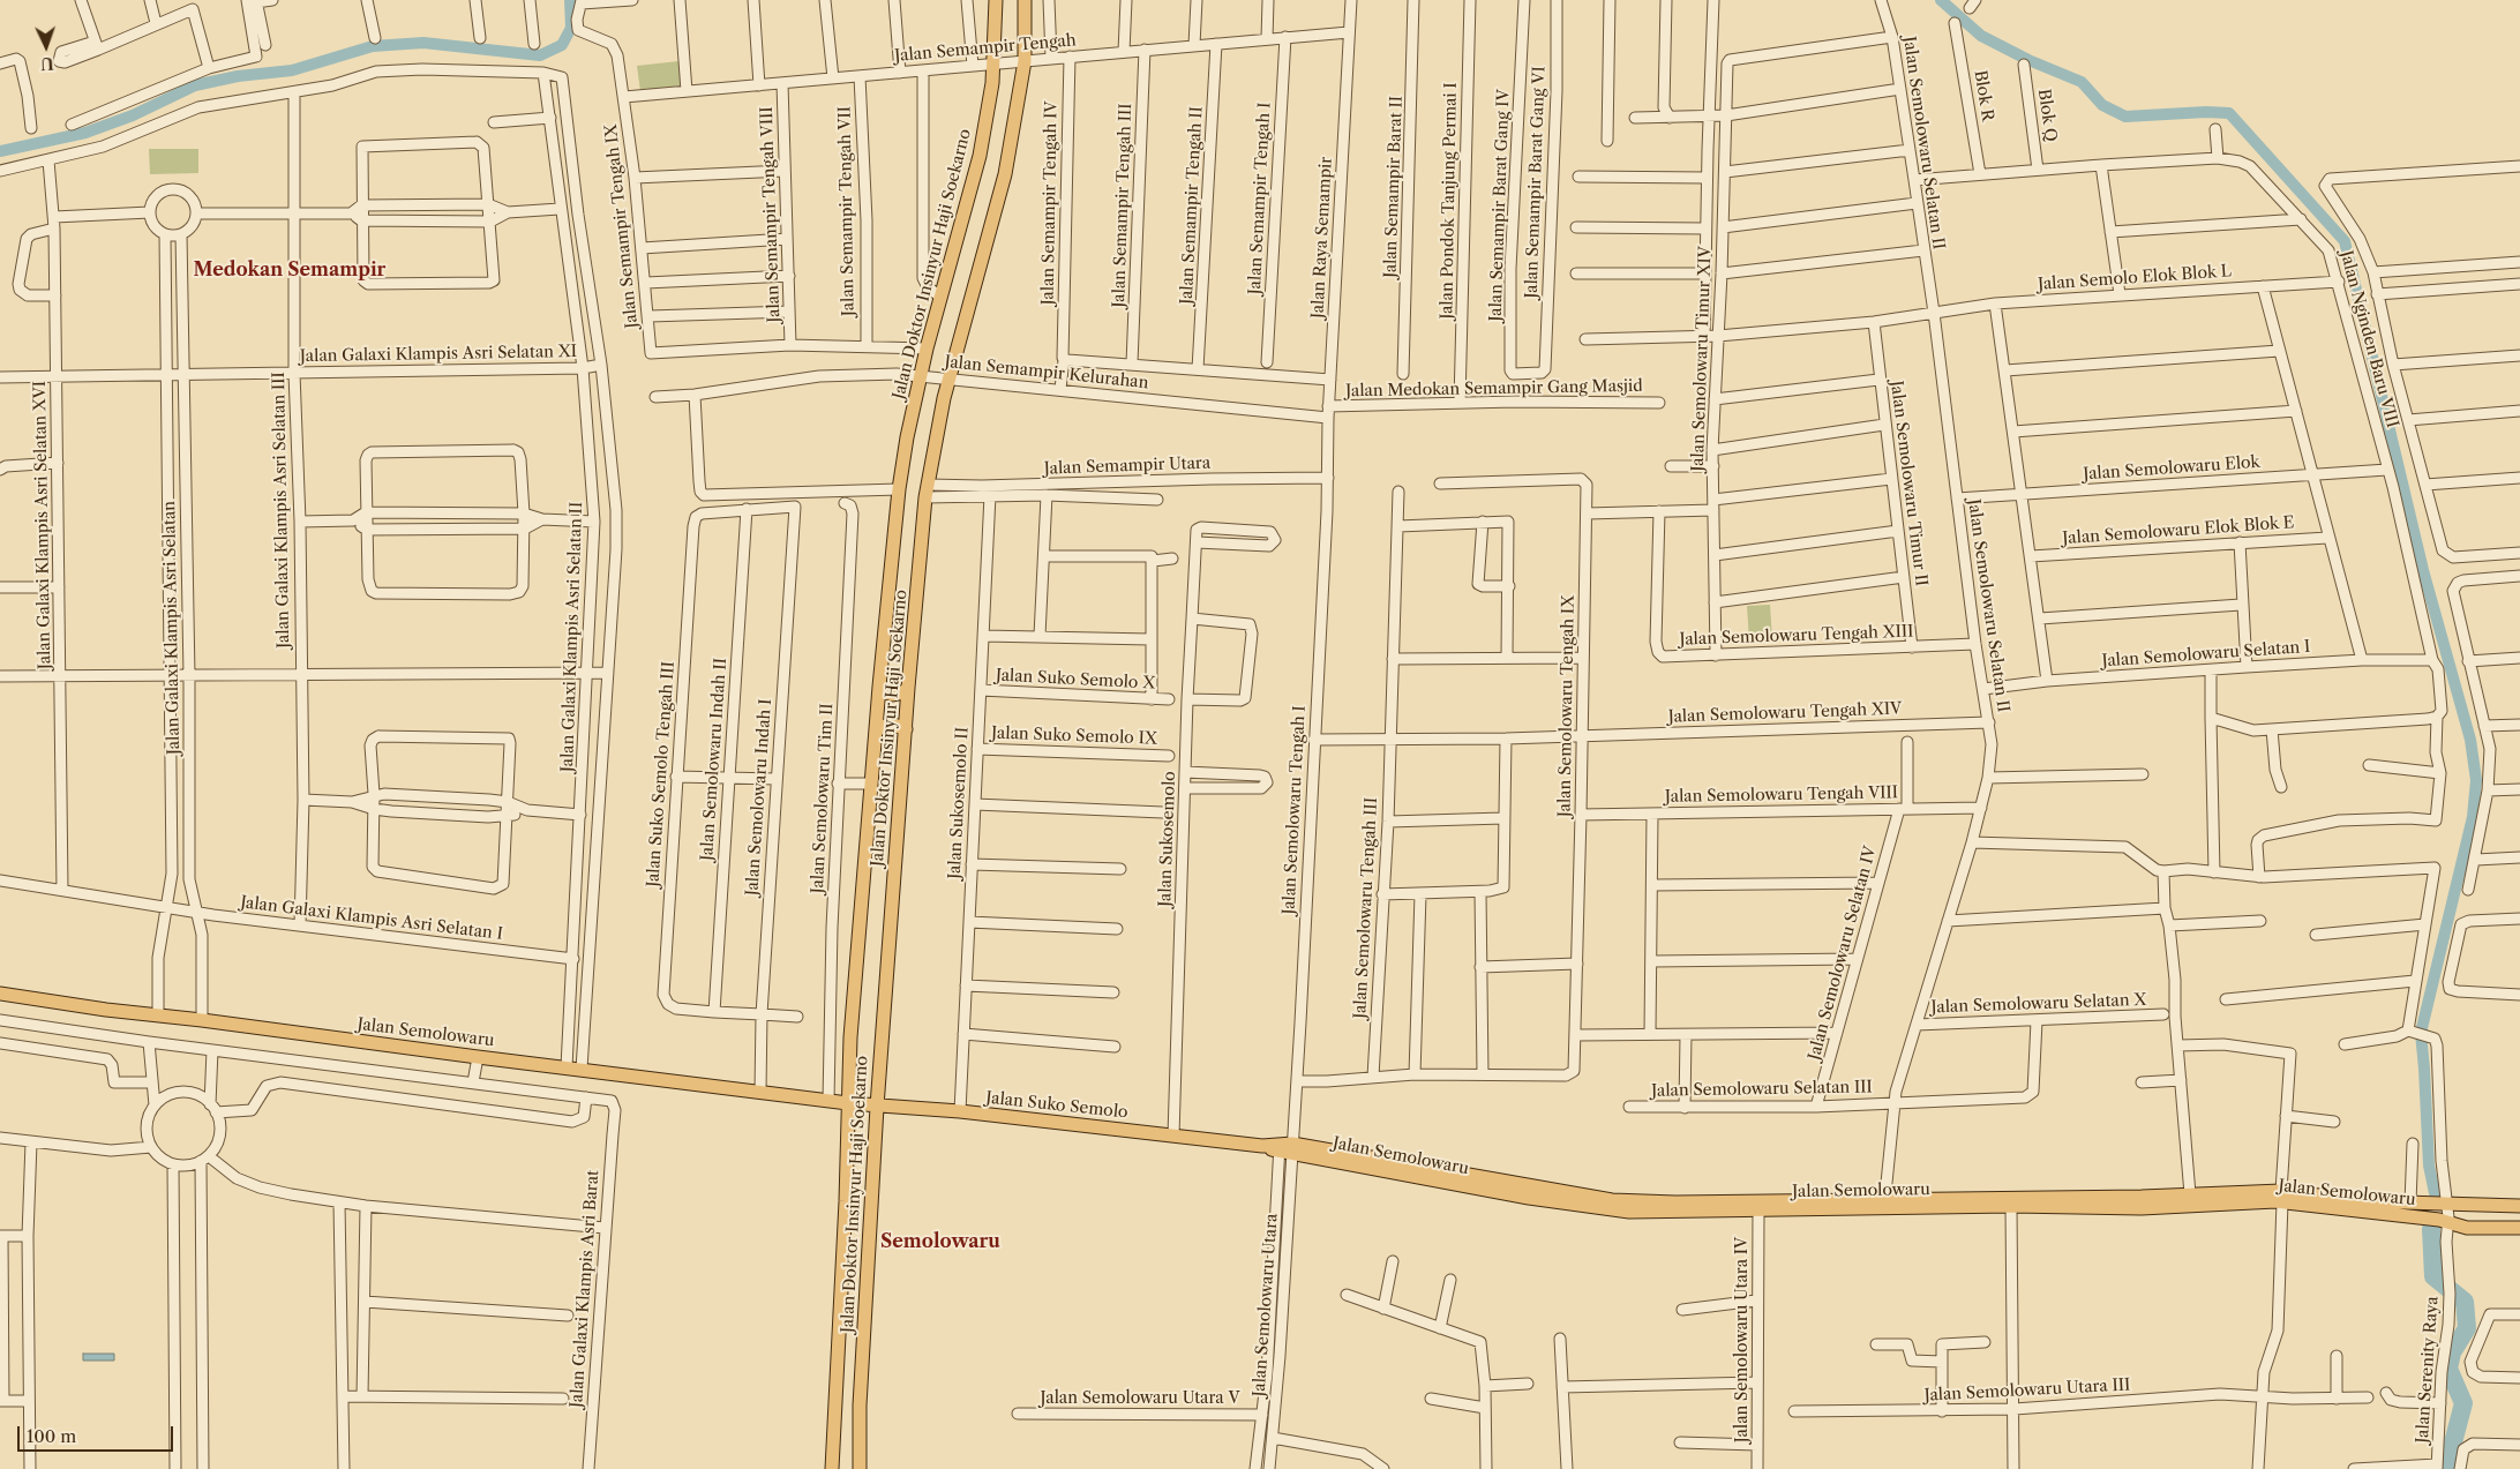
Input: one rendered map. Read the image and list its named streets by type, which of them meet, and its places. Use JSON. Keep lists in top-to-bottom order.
{
  "streets": {
    "main road": ["Jalan Doktor Insinyur Haji Soekarno", "Jalan Semolowaru", "Jalan Suko Semolo"],
    "street": [
      "Jalan Semampir Tengah",
      "Blok R",
      "Blok Q",
      "Jalan Semolowaru Selatan II",
      "Jalan Semampir Barat Gang VI",
      "Jalan Semampir Barat II",
      "Jalan Semampir Tengah I",
      "Jalan Pondok Tanjung Permai I",
      "Jalan Semampir Tengah IV",
      "Jalan Semampir Tengah III",
      "Jalan Semampir Tengah II",
      "Jalan Semampir Barat Gang IV",
      "Jalan Semampir Tengah VII",
      "Jalan Semampir Tengah VIII",
      "Jalan Semampir Tengah IX",
      "Jalan Raya Semampir",
      "Jalan Semolo Elok Blok L",
      "Jalan Nginden Baru VIII",
      "Jalan Galaxi Klampis Asri Selatan XI",
      "Jalan Semolowaru Timur XIV",
      "Jalan Semampir Kelurahan",
      "Jalan Medokan Semampir Gang Masjid",
      "Jalan Semampir Utara",
      "Jalan Semolowaru Elok",
      "Jalan Semolowaru Timur II",
      "Jalan Galaxi Klampis Asri Selatan III",
      "Jalan Galaxi Klampis Asri Selatan XVI",
      "Jalan Semolowaru Elok Blok E",
      "Jalan Galaxi Klampis Asri Selatan",
      "Jalan Semolowaru Tengah XIII",
      "Jalan Galaxi Klampis Asri Selatan II",
      "Jalan Semolowaru Selatan I",
      "Jalan Suko Semolo X",
      "Jalan Semolowaru Tengah IX",
      "Jalan Semolowaru Tengah XIV",
      "Jalan Suko Semolo IX",
      "Jalan Semolowaru Indah II",
      "Jalan Suko Semolo Tengah III",
      "Jalan Semolowaru Tengah VIII",
      "Jalan Semolowaru Indah I",
      "Jalan Semolowaru Tim II",
      "Jalan Sukosemolo II",
      "Jalan Semolowaru Tengah I",
      "Jalan Sukosemolo",
      "Jalan Semolowaru Tengah III",
      "Jalan Galaxi Klampis Asri Selatan I",
      "Jalan Semolowaru Selatan IV",
      "Jalan Semolowaru Selatan X",
      "Jalan Semolowaru Selatan III",
      "Jalan Galaxi Klampis Asri Barat",
      "Jalan Semolowaru Utara",
      "Jalan Semolowaru Utara IV",
      "Jalan Serenity Raya",
      "Jalan Semolowaru Utara III",
      "Jalan Semolowaru Utara V"
    ]
  },
  "crossings": [
    ["Jalan Semampir Tengah", "Jalan Semampir Tengah I"],
    ["Jalan Semampir Tengah", "Jalan Semampir Tengah IV"],
    ["Jalan Semampir Tengah", "Jalan Semampir Tengah III"],
    ["Jalan Semampir Tengah", "Jalan Semampir Tengah II"],
    ["Jalan Semampir Tengah", "Jalan Semampir Tengah VII"],
    ["Jalan Semampir Tengah", "Jalan Semampir Tengah VIII"],
    ["Jalan Semampir Tengah", "Jalan Semampir Tengah IX"],
    ["Jalan Semampir Tengah", "Jalan Raya Semampir"],
    ["Jalan Semampir Tengah", "Jalan Doktor Insinyur Haji Soekarno"],
    ["Blok R", "Jalan Nginden Baru VIII"],
    ["Blok Q", "Jalan Nginden Baru VIII"],
    ["Jalan Semolowaru Selatan II", "Jalan Semolo Elok Blok L"],
    ["Jalan Semolowaru Selatan II", "Jalan Nginden Baru VIII"],
    ["Jalan Semolowaru Selatan II", "Jalan Semolowaru Timur XIV"],
    ["Jalan Semolowaru Selatan II", "Jalan Semolowaru Elok"],
    ["Jalan Semolowaru Selatan II", "Jalan Semolowaru Tengah XIII"],
    ["Jalan Semolowaru Selatan II", "Jalan Semolowaru Selatan I"],
    ["Jalan Semolowaru Selatan II", "Jalan Semolowaru Tengah XIV"],
    ["Jalan Semolowaru Selatan II", "Jalan Semolowaru Tengah VIII"],
    ["Jalan Semolowaru Selatan II", "Jalan Semolowaru Selatan X"],
    ["Jalan Semolowaru Selatan II", "Jalan Semolowaru"],
    ["Jalan Semolowaru Selatan II", "Jalan Semolowaru Selatan III"],
    ["Jalan Semampir Barat Gang VI", "Jalan Semampir Barat Gang IV"],
    ["Jalan Pondok Tanjung Permai I", "Jalan Medokan Semampir Gang Masjid"],
    ["Jalan Semampir Tengah IV", "Jalan Semampir Kelurahan"],
    ["Jalan Semampir Tengah VIII", "Jalan Semampir Tengah IX"],
    ["Jalan Raya Semampir", "Jalan Semampir Kelurahan"],
    ["Jalan Raya Semampir", "Jalan Medokan Semampir Gang Masjid"],
    ["Jalan Raya Semampir", "Jalan Semampir Utara"],
    ["Jalan Raya Semampir", "Jalan Semolowaru Tengah I"],
    ["Jalan Doktor Insinyur Haji Soekarno", "Jalan Semampir Kelurahan"],
    ["Jalan Doktor Insinyur Haji Soekarno", "Jalan Semampir Utara"],
    ["Jalan Doktor Insinyur Haji Soekarno", "Jalan Semolowaru"],
    ["Jalan Doktor Insinyur Haji Soekarno", "Jalan Suko Semolo"],
    ["Jalan Semolo Elok Blok L", "Jalan Nginden Baru VIII"],
    ["Jalan Semolo Elok Blok L", "Jalan Semolowaru Timur XIV"],
    ["Jalan Semolo Elok Blok L", "Jalan Semolowaru Timur II"],
    ["Jalan Nginden Baru VIII", "Jalan Semolowaru Elok"],
    ["Jalan Nginden Baru VIII", "Jalan Semolowaru Selatan I"],
    ["Jalan Galaxi Klampis Asri Selatan XI", "Jalan Galaxi Klampis Asri Selatan III"],
    ["Jalan Galaxi Klampis Asri Selatan XI", "Jalan Galaxi Klampis Asri Selatan XVI"],
    ["Jalan Galaxi Klampis Asri Selatan XI", "Jalan Galaxi Klampis Asri Selatan"],
    ["Jalan Galaxi Klampis Asri Selatan XI", "Jalan Galaxi Klampis Asri Selatan II"],
    ["Jalan Semolowaru Timur XIV", "Jalan Semolowaru Tengah XIII"],
    ["Jalan Semampir Utara", "Jalan Semolowaru Tengah I"],
    ["Jalan Semolowaru Timur II", "Jalan Semolowaru Tengah XIII"],
    ["Jalan Galaxi Klampis Asri Selatan III", "Jalan Galaxi Klampis Asri Selatan I"],
    ["Jalan Galaxi Klampis Asri Selatan XVI", "Jalan Galaxi Klampis Asri Selatan I"],
    ["Jalan Galaxi Klampis Asri Selatan", "Jalan Galaxi Klampis Asri Selatan I"],
    ["Jalan Galaxi Klampis Asri Selatan", "Jalan Semolowaru"],
    ["Jalan Galaxi Klampis Asri Selatan II", "Jalan Galaxi Klampis Asri Selatan I"],
    ["Jalan Galaxi Klampis Asri Selatan II", "Jalan Semolowaru"],
    ["Jalan Suko Semolo X", "Jalan Sukosemolo II"],
    ["Jalan Semolowaru Tengah IX", "Jalan Semolowaru Tengah XIV"],
    ["Jalan Semolowaru Tengah IX", "Jalan Semolowaru Tengah VIII"],
    ["Jalan Semolowaru Tengah XIV", "Jalan Semolowaru Tengah I"],
    ["Jalan Semolowaru Tengah XIV", "Jalan Semolowaru Tengah III"],
    ["Jalan Suko Semolo IX", "Jalan Sukosemolo II"],
    ["Jalan Semolowaru Indah II", "Jalan Suko Semolo Tengah III"],
    ["Jalan Suko Semolo Tengah III", "Jalan Semolowaru Indah I"],
    ["Jalan Semolowaru Tengah VIII", "Jalan Semolowaru Selatan IV"],
    ["Jalan Semolowaru Indah I", "Jalan Semolowaru"],
    ["Jalan Semolowaru Tim II", "Jalan Semolowaru"],
    ["Jalan Sukosemolo II", "Jalan Suko Semolo"],
    ["Jalan Semolowaru Tengah I", "Jalan Semolowaru"],
    ["Jalan Semolowaru Tengah I", "Jalan Suko Semolo"],
    ["Jalan Semolowaru Tengah I", "Jalan Semolowaru Utara"],
    ["Jalan Sukosemolo", "Jalan Suko Semolo"],
    ["Jalan Semolowaru Selatan IV", "Jalan Semolowaru Selatan III"],
    ["Jalan Semolowaru Selatan X", "Jalan Semolowaru Selatan III"],
    ["Jalan Semolowaru", "Jalan Suko Semolo"],
    ["Jalan Semolowaru", "Jalan Semolowaru Utara"],
    ["Jalan Semolowaru", "Jalan Semolowaru Utara IV"],
    ["Jalan Semolowaru", "Jalan Serenity Raya"],
    ["Jalan Suko Semolo", "Jalan Semolowaru Utara"],
    ["Jalan Semolowaru Utara", "Jalan Semolowaru Utara V"]
  ],
  "districts": ["Medokan Semampir", "Semolowaru"],
  "scale_bar": "100 m",
  "north": "bottom"
}
